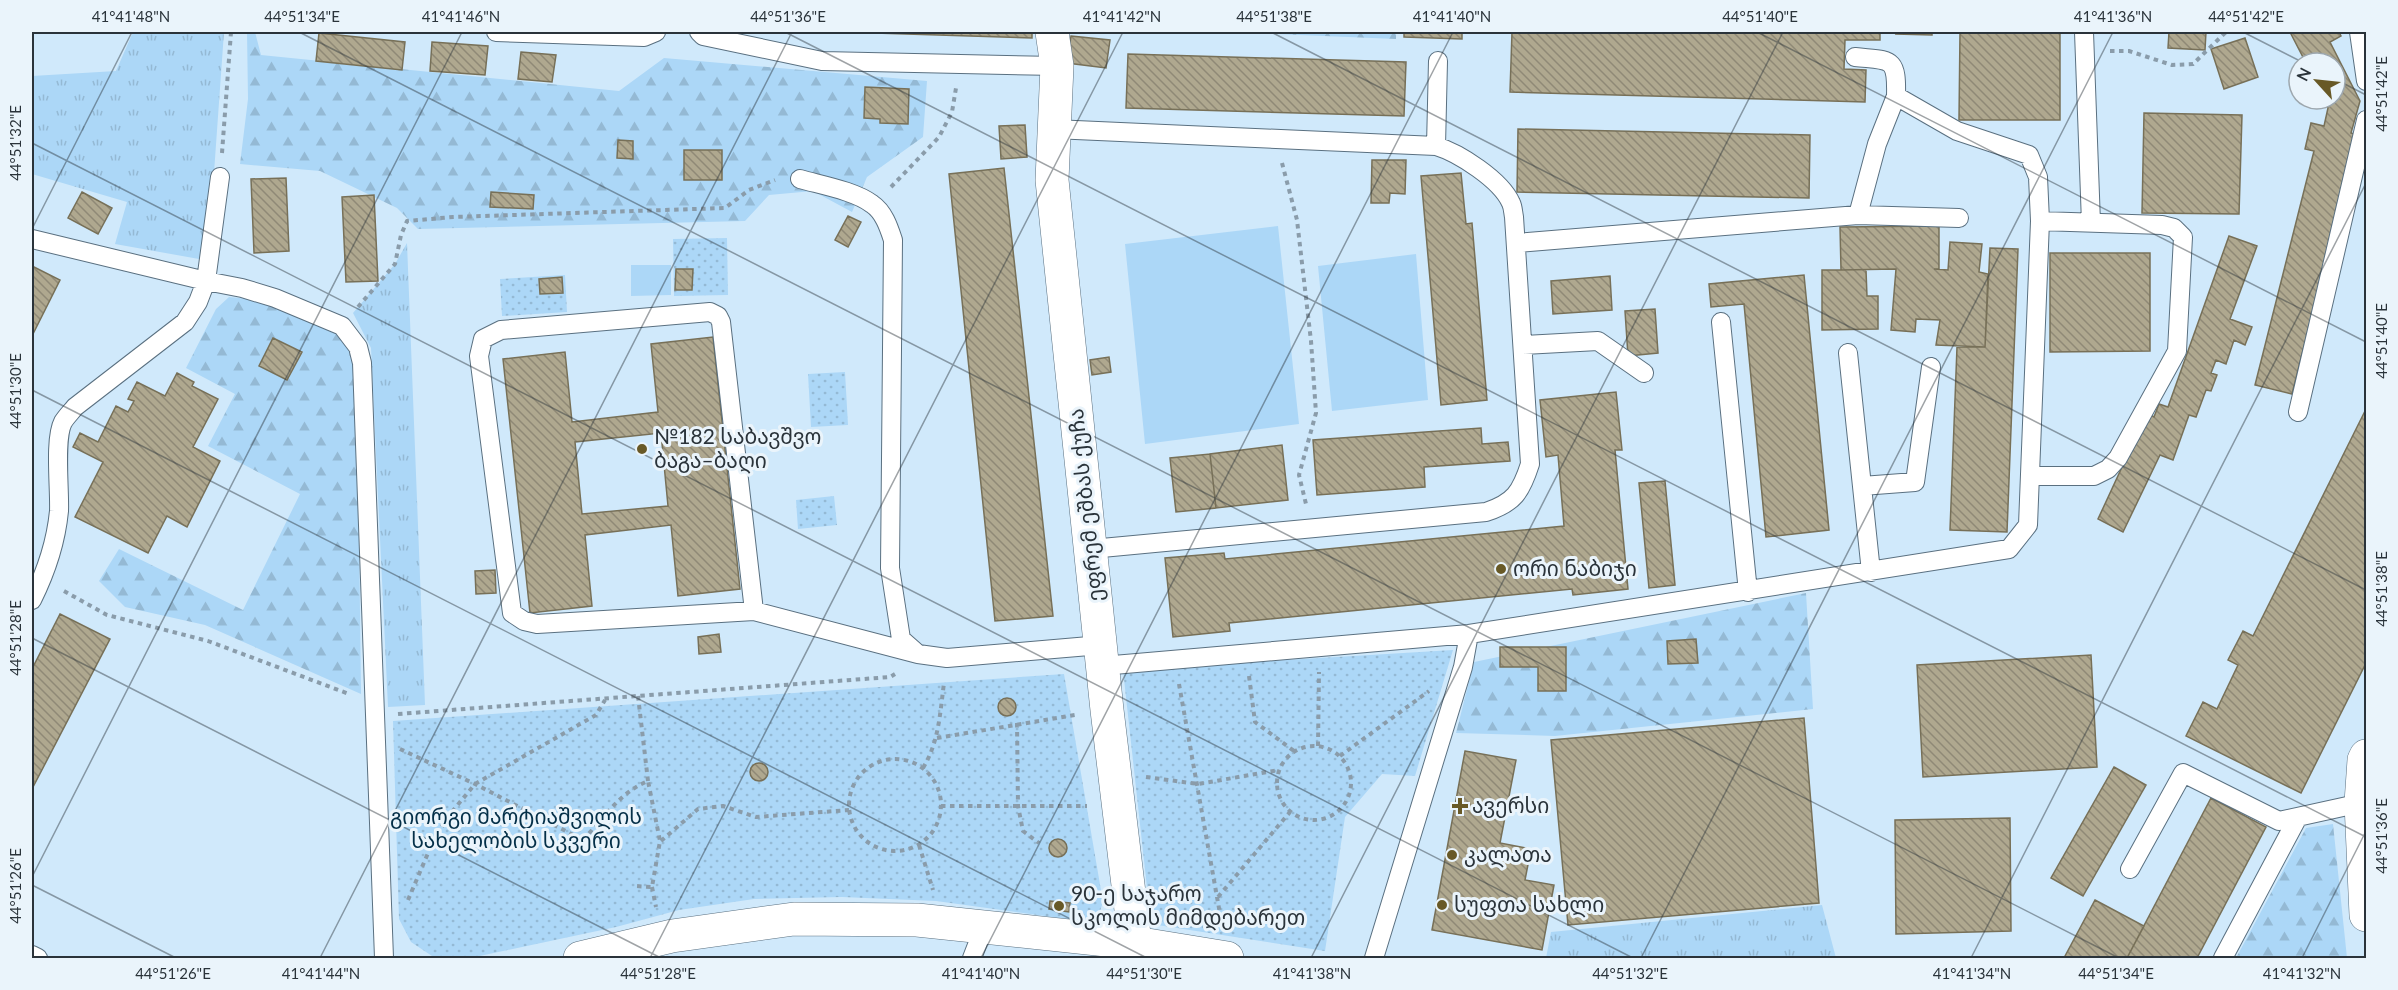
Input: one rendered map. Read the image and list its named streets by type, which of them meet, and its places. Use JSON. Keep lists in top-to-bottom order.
{
  "streets": {
    "street": ["ეფრემ ეშბას ქუჩა"]
  },
  "parks": ["გიორგი მარტიაშვილის სახელობის სკვერი"],
  "places": {
    "other": [
      "№182 საბავშვო ბაგა–ბაღი",
      "ორი ნაბიჯი",
      "კალათა",
      "სუფთა სახლი",
      "90-ე საჯარო სკოლის მიმდებარეთ"
    ],
    "health": ["ავერსი"]
  },
  "north": "top left",
  "coordinates": [
    "41°41'48\"N",
    "44°51'34\"E",
    "41°41'46\"N",
    "44°51'36\"E",
    "41°41'42\"N",
    "44°51'38\"E",
    "41°41'40\"N",
    "44°51'40\"E",
    "41°41'36\"N",
    "44°51'42\"E",
    "44°51'32\"E",
    "44°51'30\"E",
    "44°51'28\"E",
    "44°51'26\"E",
    "41°41'44\"N",
    "41°41'38\"N",
    "41°41'34\"N",
    "41°41'32\"N"
  ]
}
